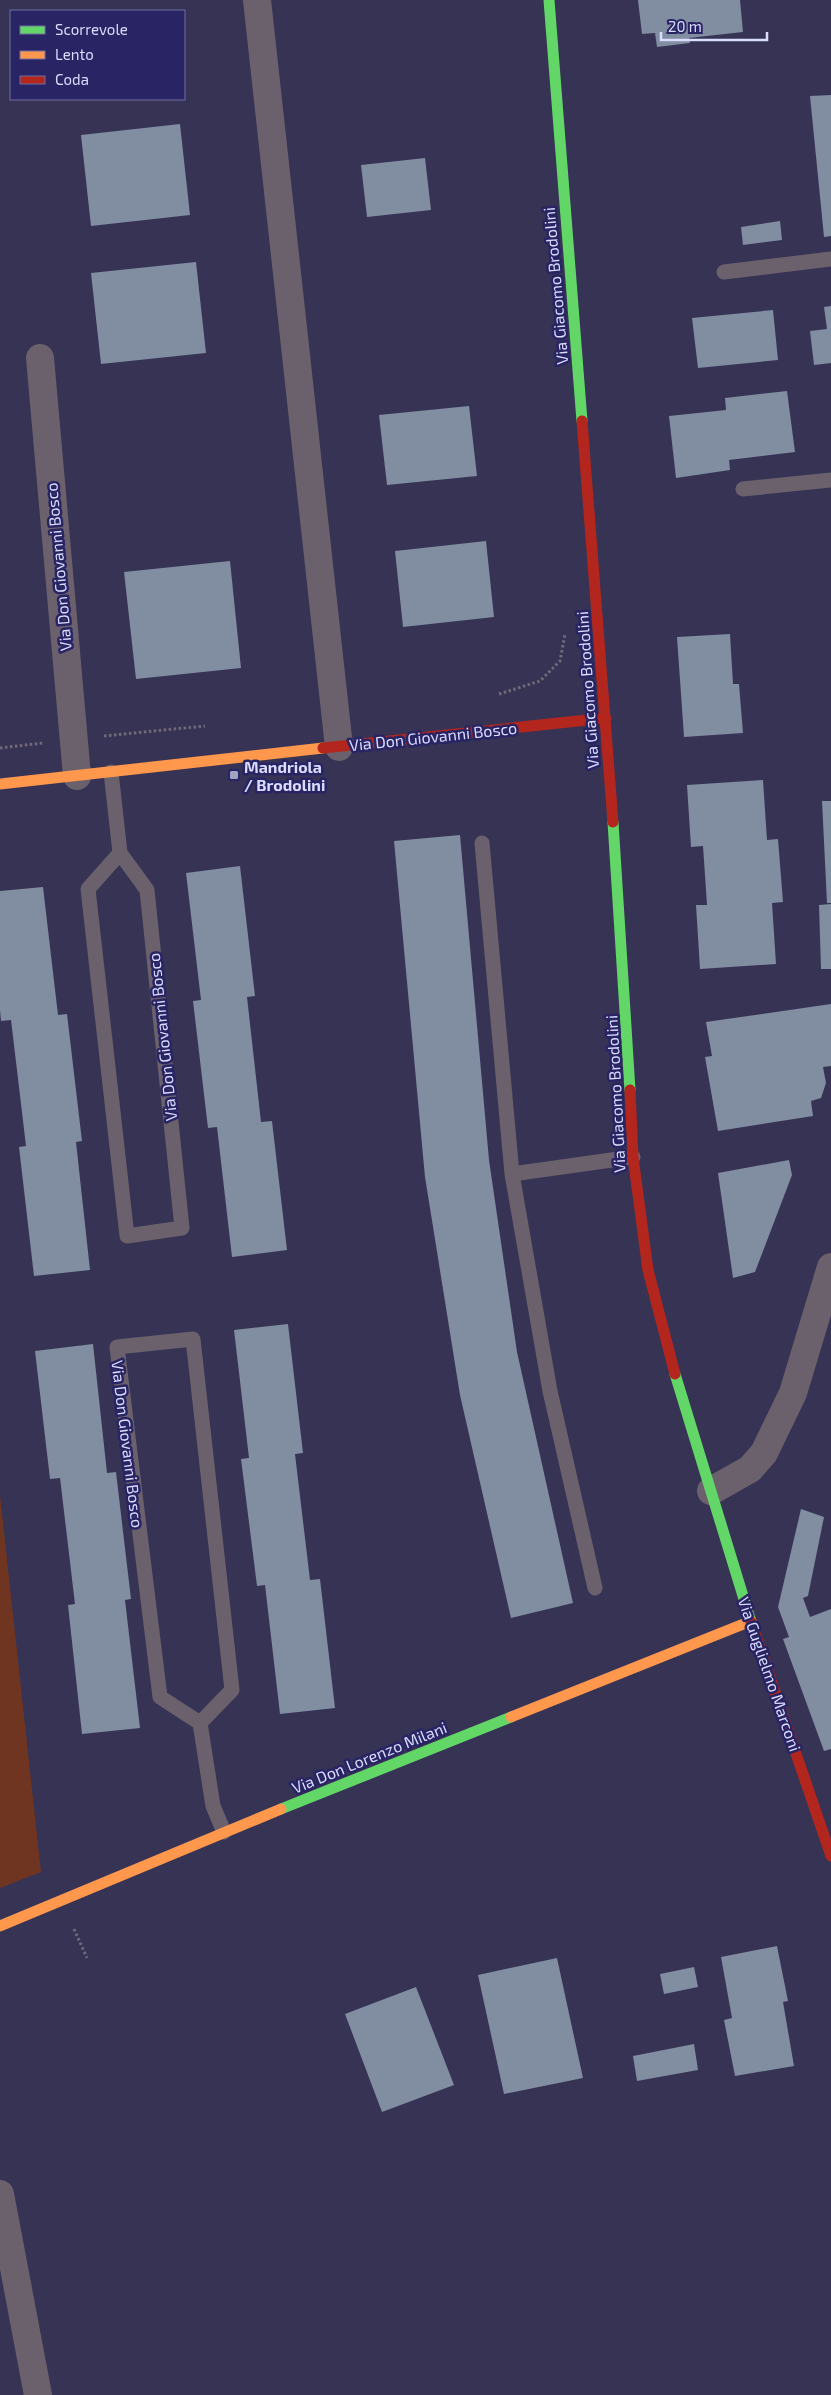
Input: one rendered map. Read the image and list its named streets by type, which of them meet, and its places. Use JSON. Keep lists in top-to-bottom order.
{
  "streets": {
    "street": [
      "Via Giacomo Brodolini",
      "Via Don Giovanni Bosco",
      "Via Guglielmo Marconi",
      "Via Don Lorenzo Milani"
    ]
  },
  "crossings": [
    ["Via Giacomo Brodolini", "Via Don Giovanni Bosco"],
    ["Via Giacomo Brodolini", "Via Guglielmo Marconi"],
    ["Via Guglielmo Marconi", "Via Don Lorenzo Milani"]
  ],
  "places": {
    "transit": ["Mandriola / Brodolini"]
  },
  "legend": ["Scorrevole", "Lento", "Coda"],
  "scale_bar": "20 m"
}
